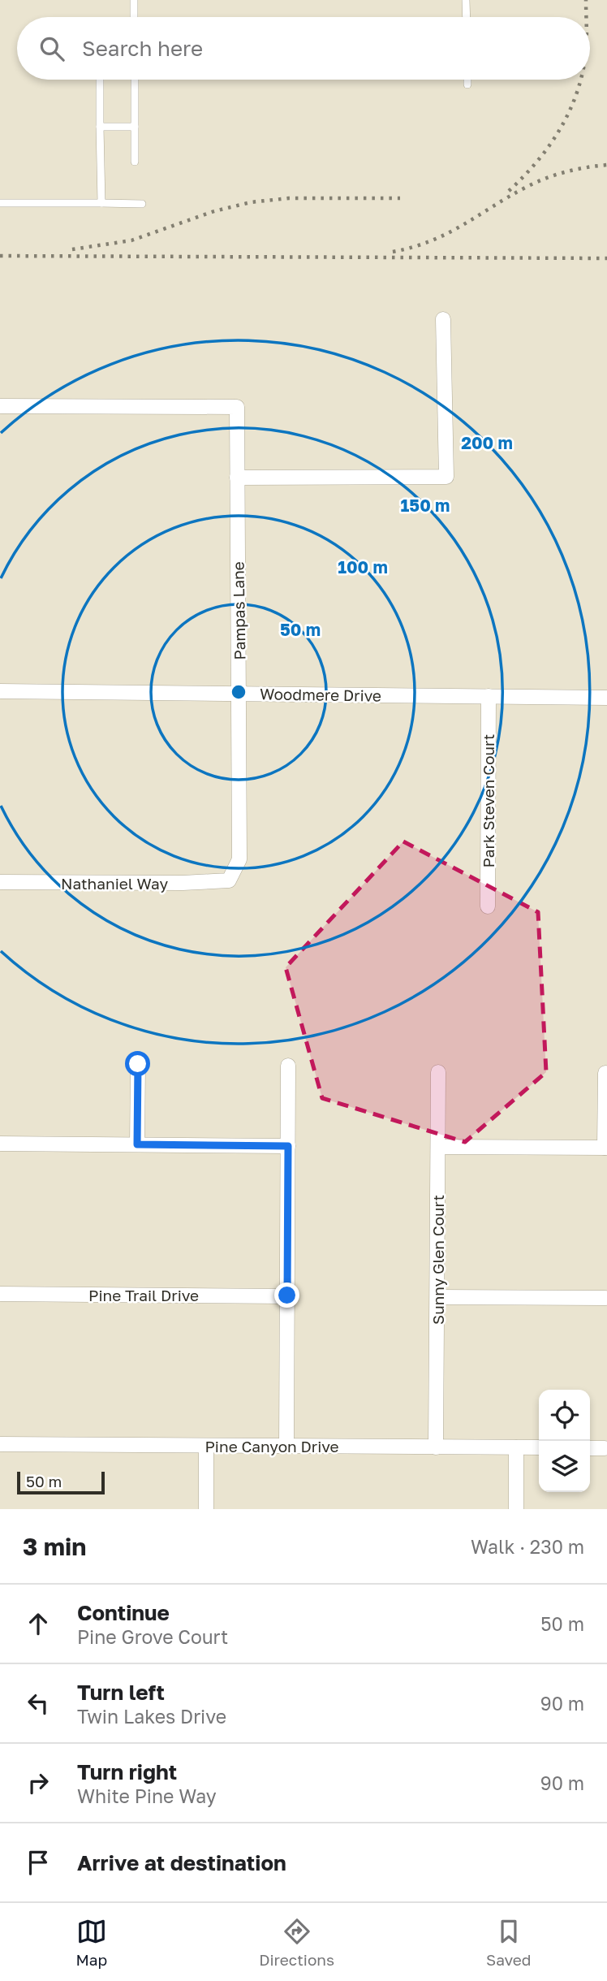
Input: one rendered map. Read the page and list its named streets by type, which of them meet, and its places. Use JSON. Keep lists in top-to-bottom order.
{
  "streets": {
    "street": [
      "Pampas Lane",
      "Woodmere Drive",
      "Park Steven Court",
      "Nathaniel Way",
      "Sunny Glen Court",
      "Pine Trail Drive",
      "Pine Canyon Drive"
    ]
  },
  "crossings": [
    ["Pampas Lane", "Woodmere Drive"],
    ["Pampas Lane", "Nathaniel Way"],
    ["Woodmere Drive", "Park Steven Court"],
    ["Sunny Glen Court", "Pine Canyon Drive"]
  ],
  "scale_bar": "50 m",
  "page": {
    "search": "Search here",
    "scale": "50 m",
    "heading": ["3 min", "Walk · 230 m"],
    "list": [
      ["Continue", "Pine Grove Court", "50 m"],
      ["Turn left", "Twin Lakes Drive", "90 m"],
      ["Turn right", "White Pine Way", "90 m"],
      "Arrive at destination"
    ],
    "nav": ["Map", "Directions", "Saved"]
  },
  "rings": [
    "200 m",
    "150 m",
    "100 m",
    "50 m"
  ]
}
